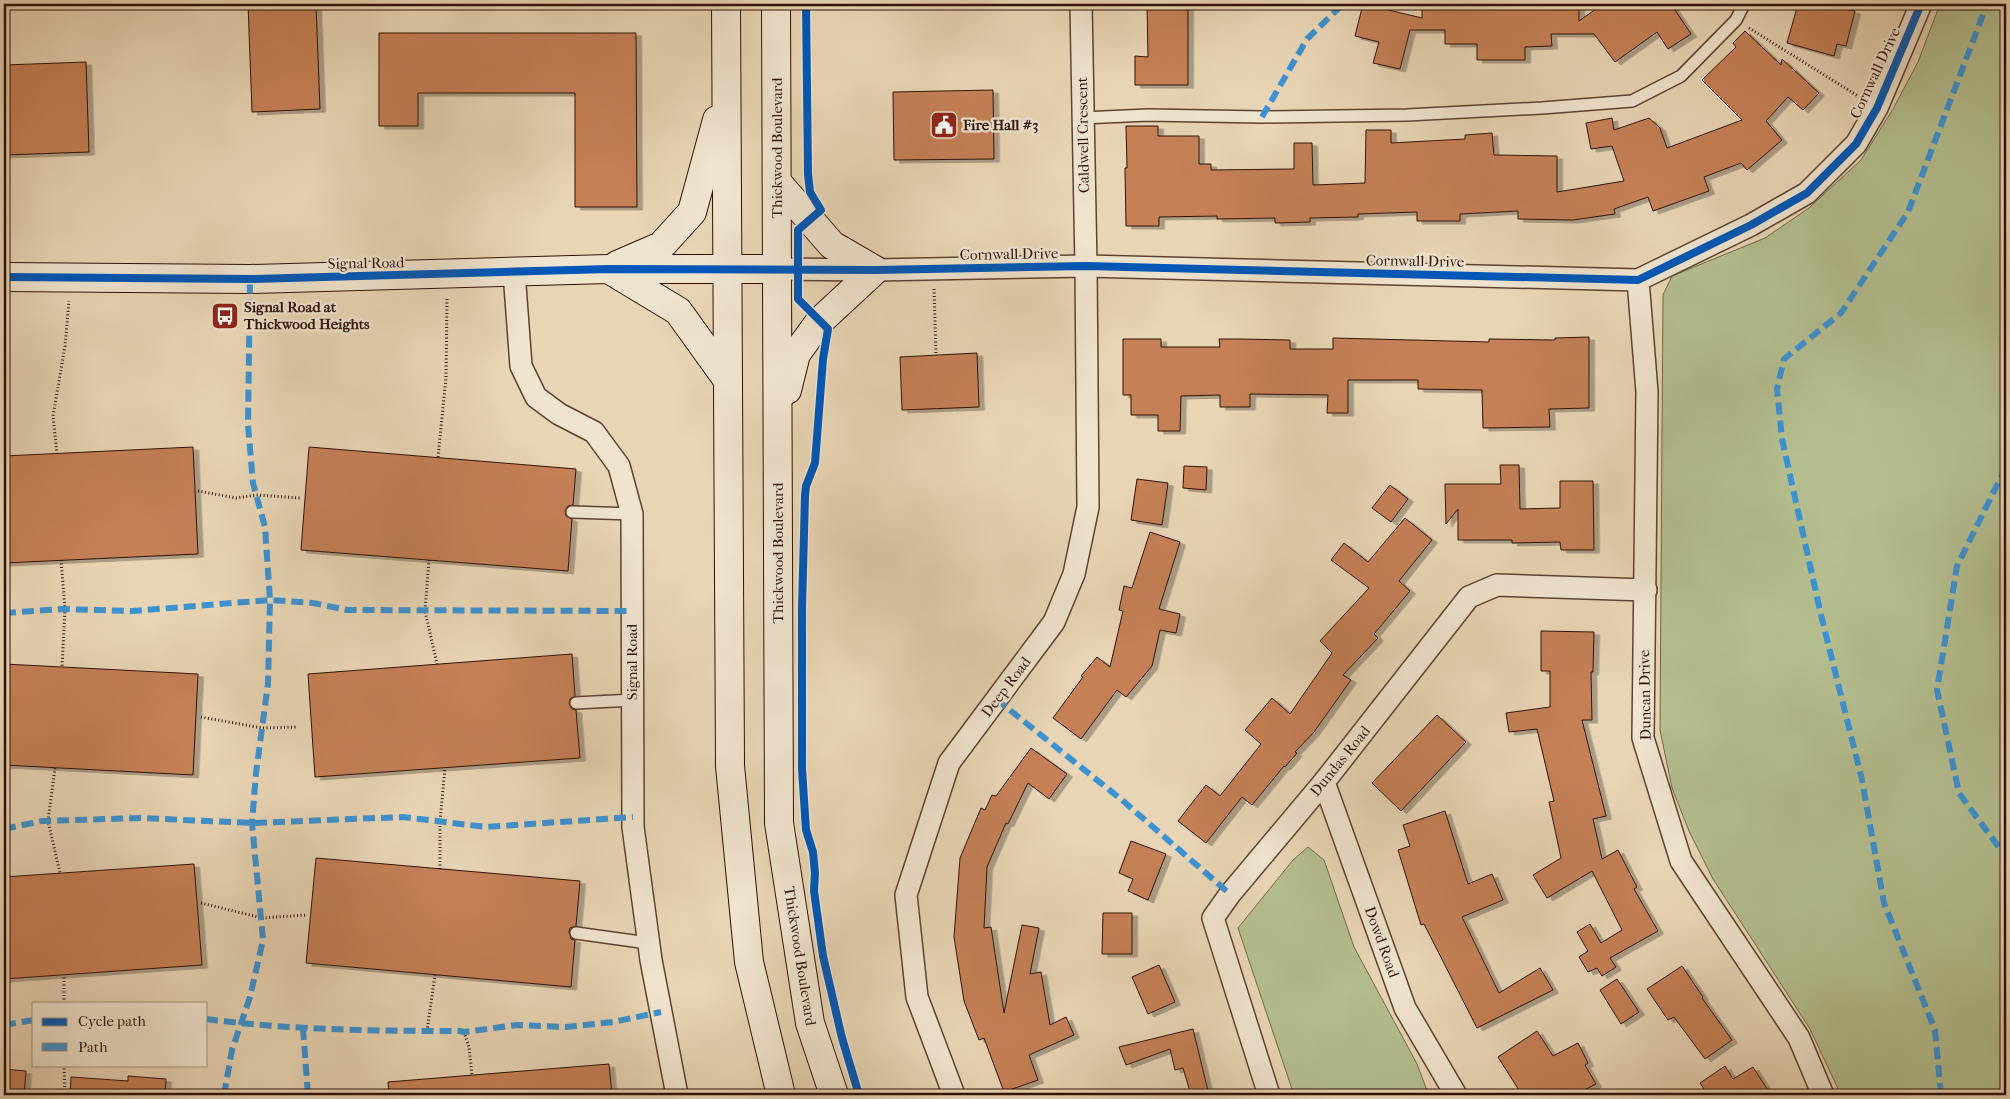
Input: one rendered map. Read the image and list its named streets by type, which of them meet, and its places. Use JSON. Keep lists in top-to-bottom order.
{
  "streets": {
    "main road": ["Thickwood Boulevard", "Signal Road"],
    "street": [
      "Cornwall Drive",
      "Caldwell Crescent",
      "Deep Road",
      "Duncan Drive",
      "Dundas Road",
      "Dowd Road"
    ]
  },
  "crossings": [
    ["Cornwall Drive", "Caldwell Crescent"],
    ["Cornwall Drive", "Thickwood Boulevard"],
    ["Cornwall Drive", "Signal Road"],
    ["Cornwall Drive", "Deep Road"],
    ["Cornwall Drive", "Duncan Drive"],
    ["Caldwell Crescent", "Deep Road"],
    ["Thickwood Boulevard", "Signal Road"],
    ["Duncan Drive", "Dundas Road"],
    ["Dundas Road", "Dowd Road"]
  ],
  "places": {
    "public building": ["Fire Hall #3"],
    "bus stop": ["Signal Road at Thickwood Heights"]
  },
  "legend": ["Cycle path", "Path"]
}
